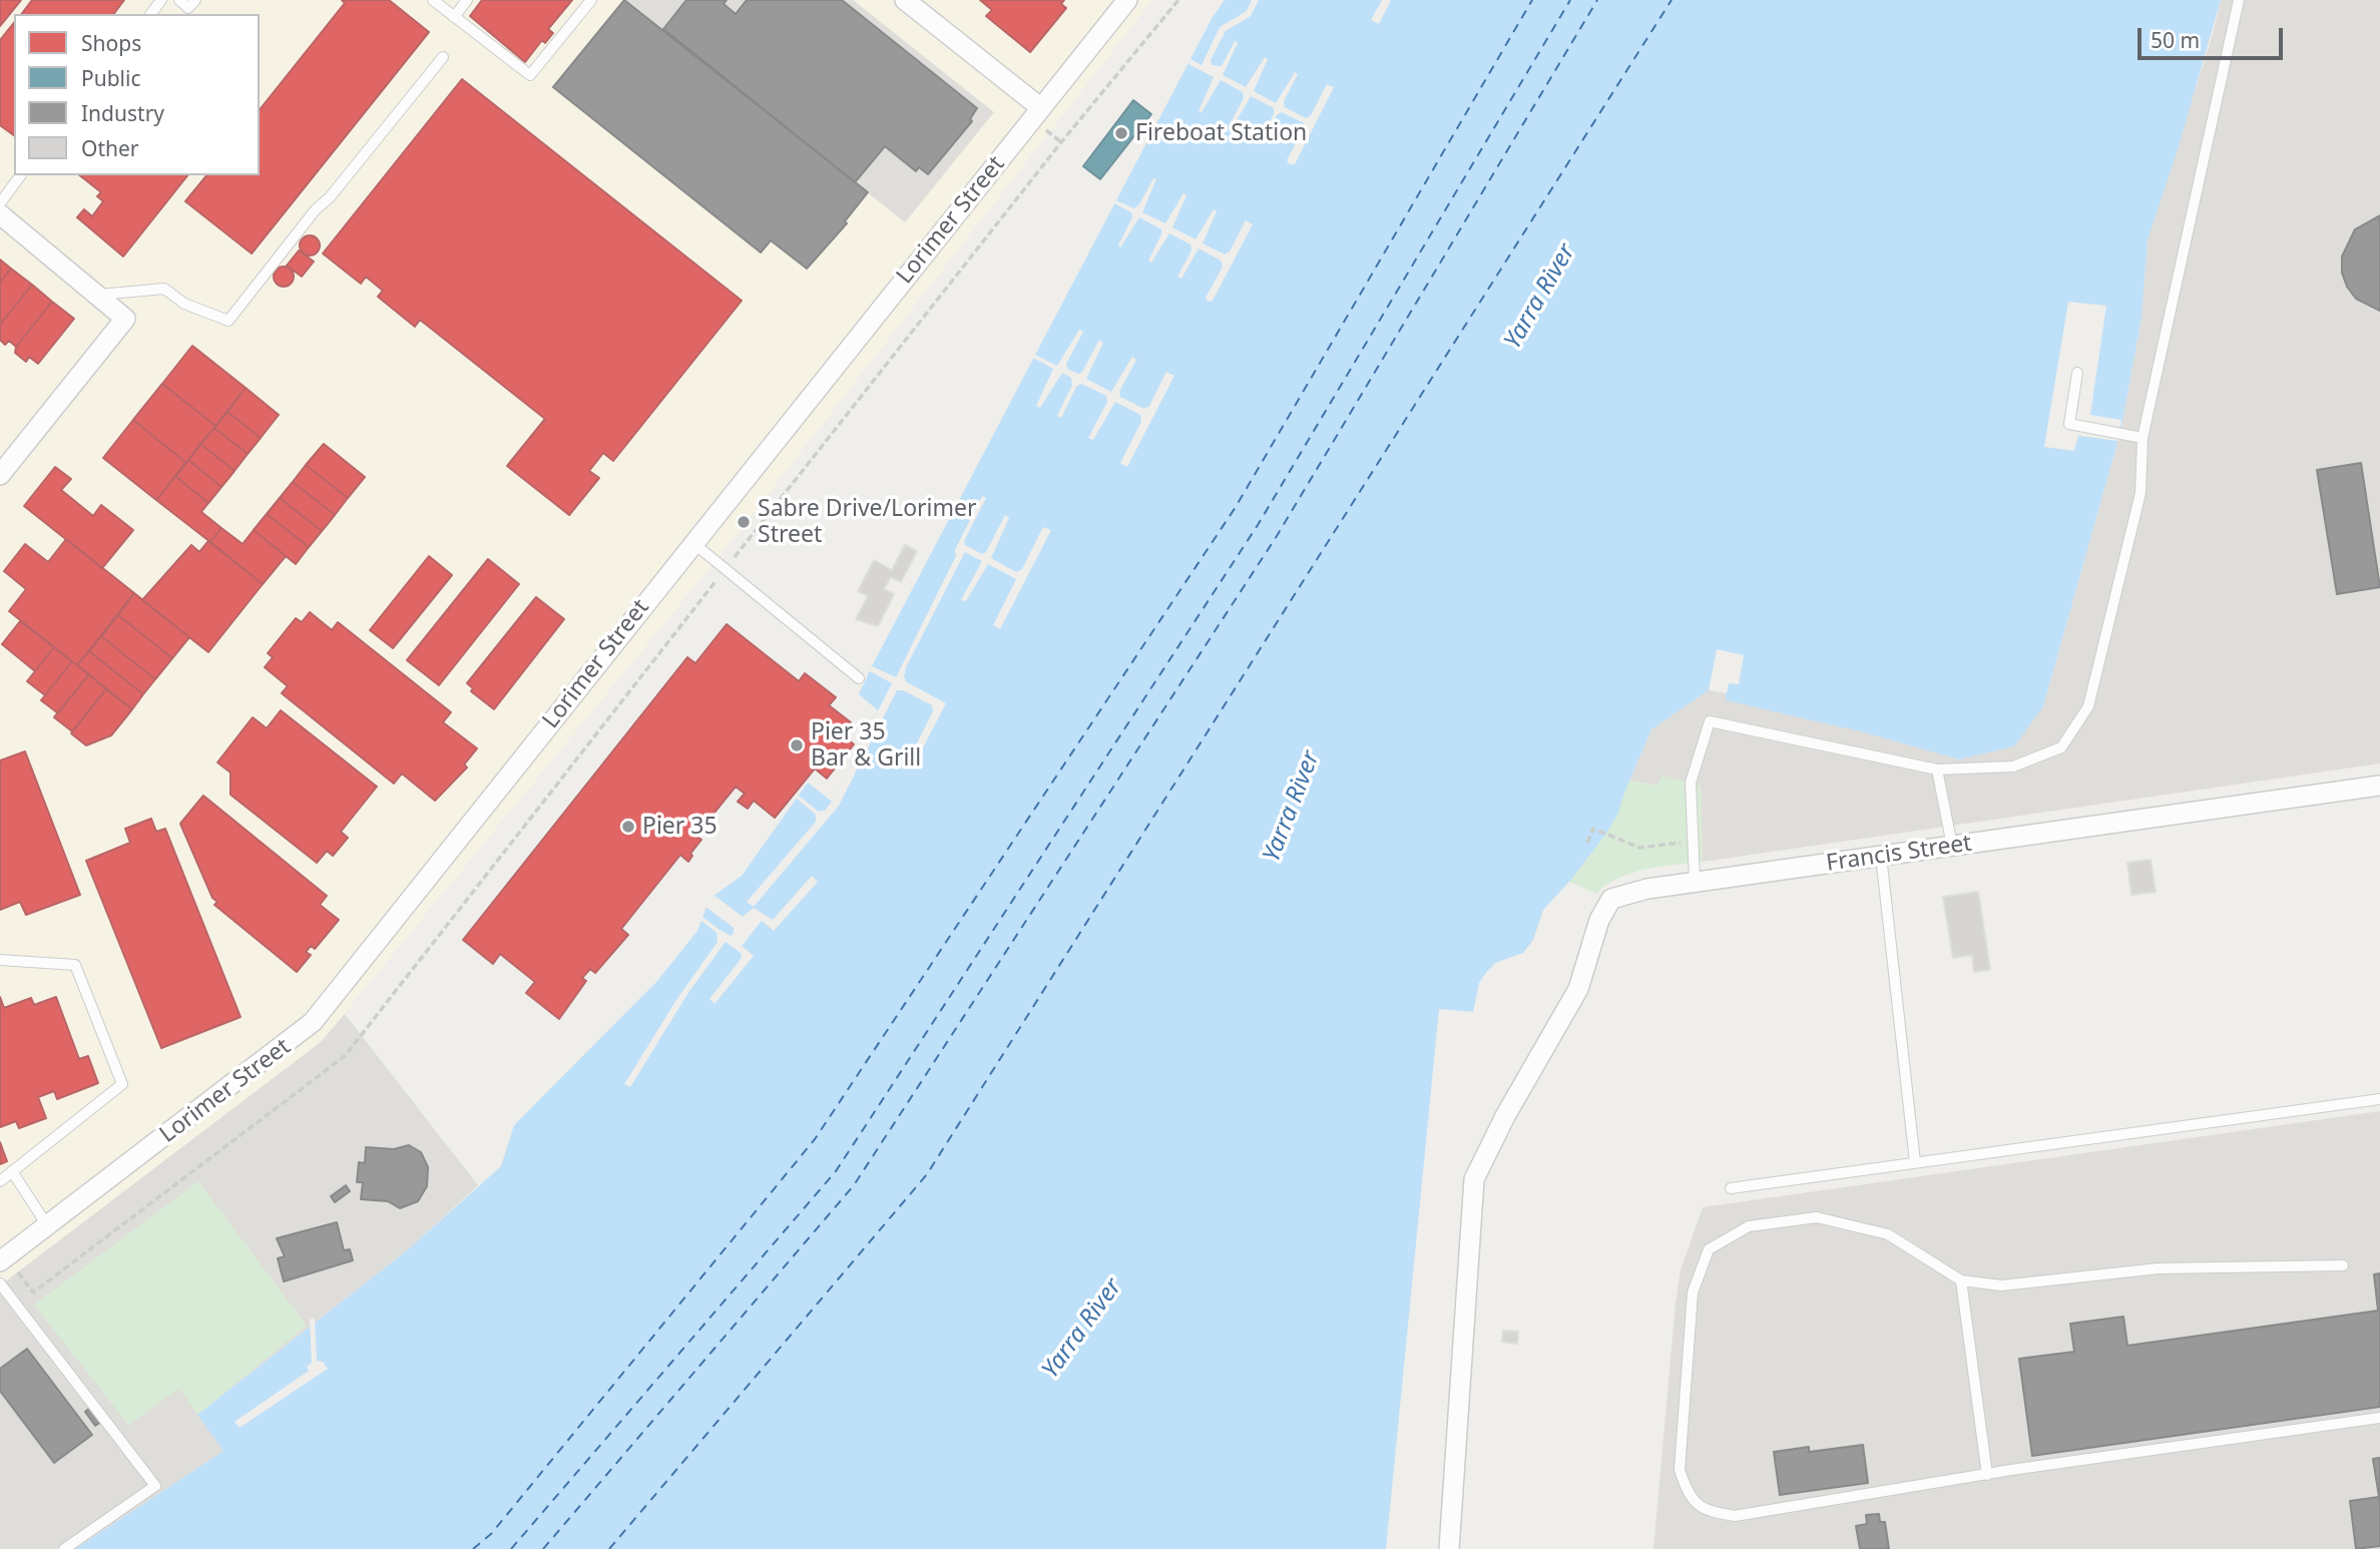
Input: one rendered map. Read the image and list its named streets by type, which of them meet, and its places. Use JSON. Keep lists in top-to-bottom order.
{
  "streets": {
    "street": ["Lorimer Street", "Francis Street"]
  },
  "water": ["Yarra River"],
  "places": [
    "Fireboat Station",
    "Sabre Drive/Lorimer Street",
    "Pier 35 Bar & Grill",
    "Pier 35"
  ],
  "legend": [
    "Shops",
    "Public",
    "Industry",
    "Other"
  ],
  "scale_bar": "50 m"
}
